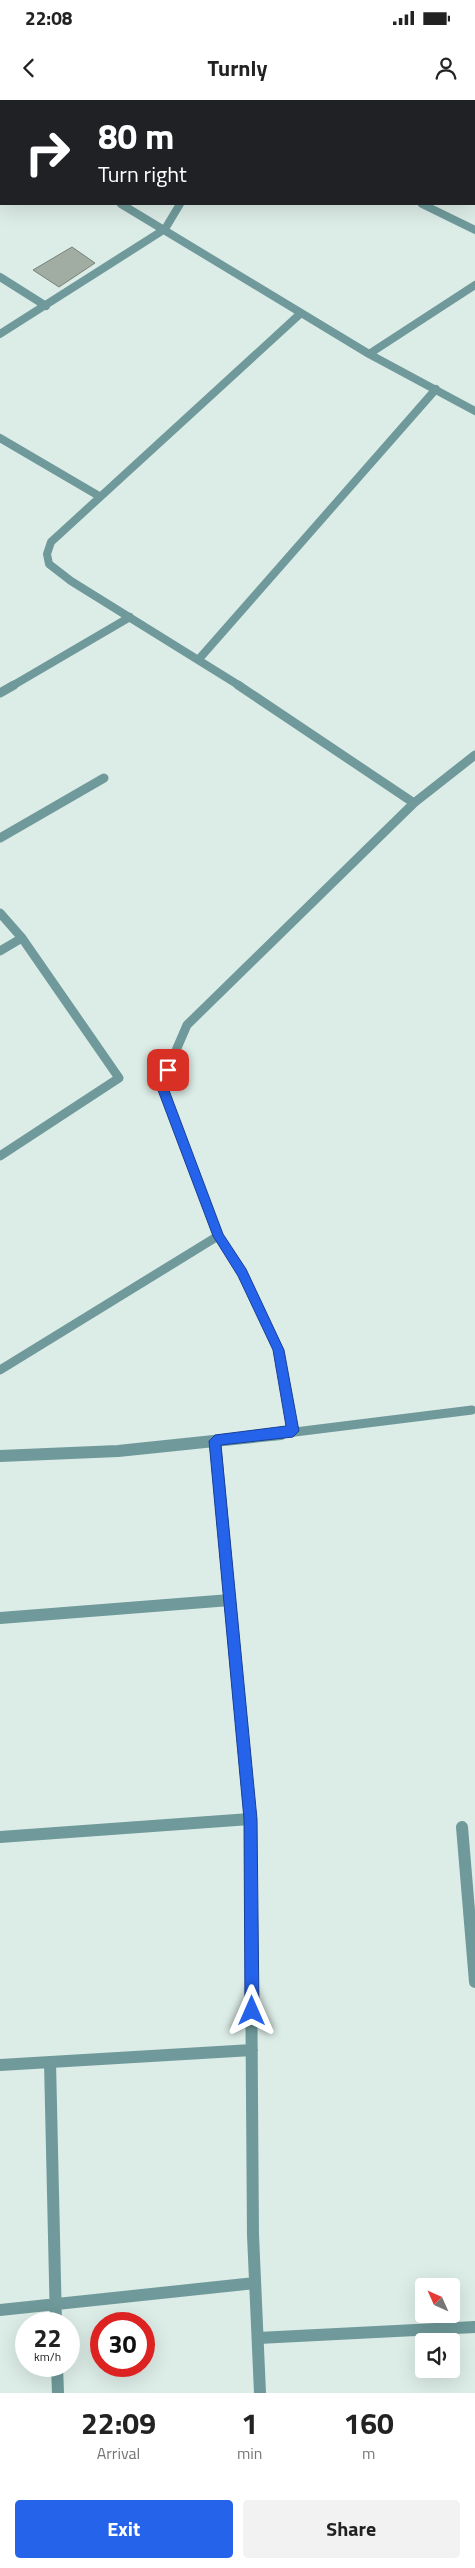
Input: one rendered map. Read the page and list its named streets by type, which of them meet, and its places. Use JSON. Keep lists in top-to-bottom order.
{
  "north": "top left",
  "page": {
    "status": "22:08",
    "header": "Turnly",
    "turn": ["80 m", "Turn right"],
    "speed": "22 km/h",
    "limit": "30",
    "eta": [
      "22:09",
      "Arrival",
      "1",
      "min",
      "160",
      "m"
    ],
    "buttons": ["Exit", "Share"]
  }
}
